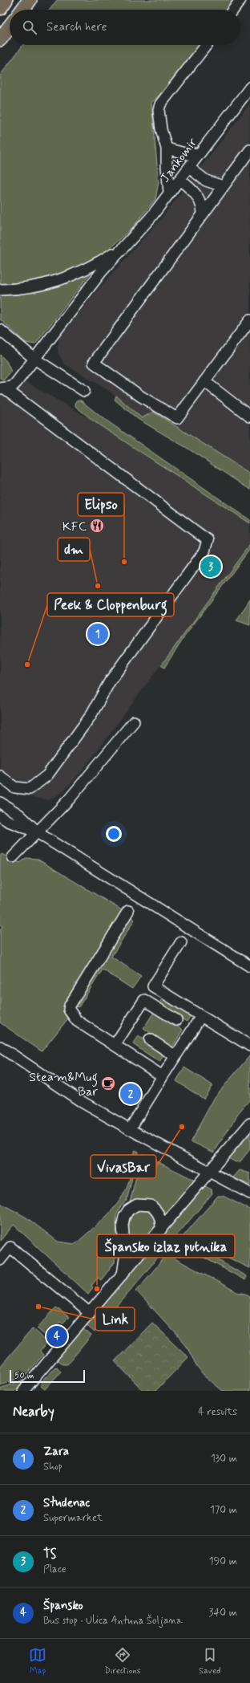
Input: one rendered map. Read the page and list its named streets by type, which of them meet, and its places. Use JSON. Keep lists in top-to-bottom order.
{
  "streets": {
    "street": ["Jankomir"]
  },
  "places": {
    "restaurant": ["KFC"],
    "other": [
      "Elipso",
      "dm",
      "Peek & Cloppenburg",
      "VivasBar",
      "Špansko izlaz putnika",
      "Link"
    ],
    "cafe": ["Steam&Mug Bar"]
  },
  "scale_bar": "50 m",
  "page": {
    "search": "Search here",
    "pins": [
      "3",
      "1",
      "2",
      "4"
    ],
    "scale": "50 m",
    "heading": ["Nearby", "4 results"],
    "list": [
      {
        "mark": "1",
        "name": "Zara",
        "note": "Shop",
        "value": "130 m"
      },
      {
        "mark": "2",
        "name": "Studenac",
        "note": "Supermarket",
        "value": "170 m"
      },
      {
        "mark": "3",
        "name": "TS",
        "note": "Place",
        "value": "190 m"
      },
      {
        "mark": "4",
        "name": "Špansko",
        "note": "Bus stop · Ulica Antuna Šoljana",
        "value": "340 m"
      }
    ],
    "nav": ["Map", "Directions", "Saved"]
  }
}
